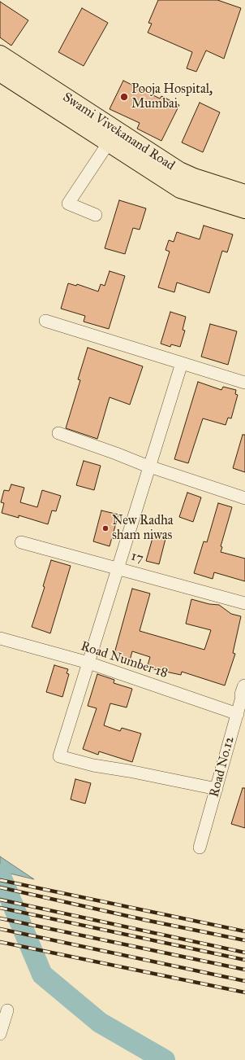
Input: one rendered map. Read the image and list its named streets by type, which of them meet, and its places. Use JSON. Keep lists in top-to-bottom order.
{
  "streets": {
    "main road": ["Swami Vivekanand Road"],
    "street": ["17", "Road Number 18", "Road No.12"]
  },
  "crossings": [
    ["Road Number 18", "Road No.12"]
  ],
  "places": ["Pooja Hospital, Mumbai", "New Radha sham niwas"]
}
